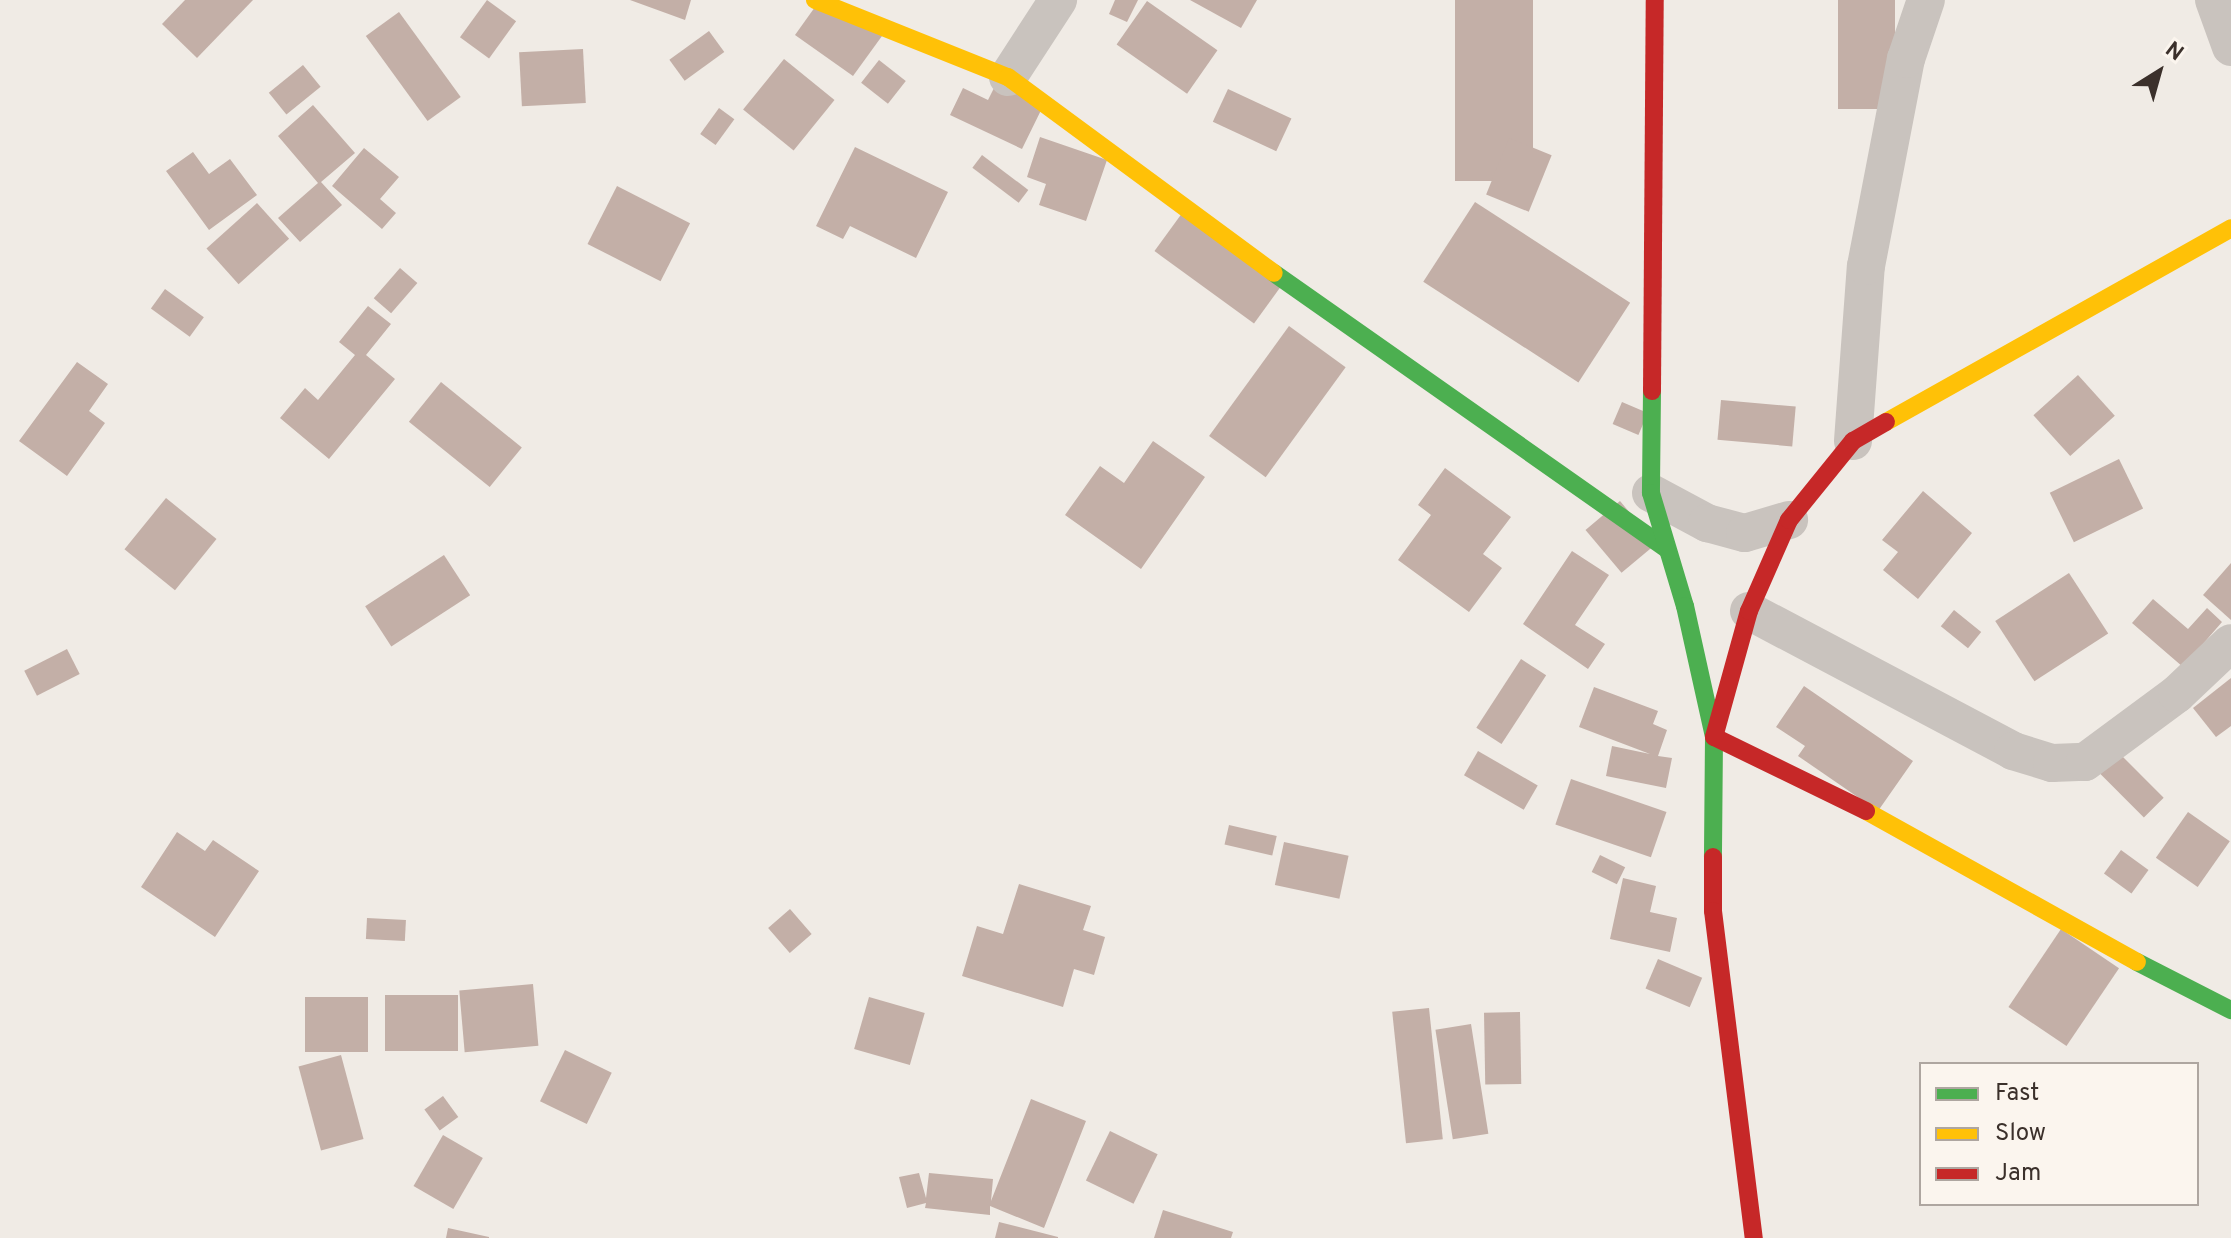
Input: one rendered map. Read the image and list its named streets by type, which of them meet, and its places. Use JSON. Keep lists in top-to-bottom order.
{
  "legend": ["Fast", "Slow", "Jam"],
  "north": "top right"
}
